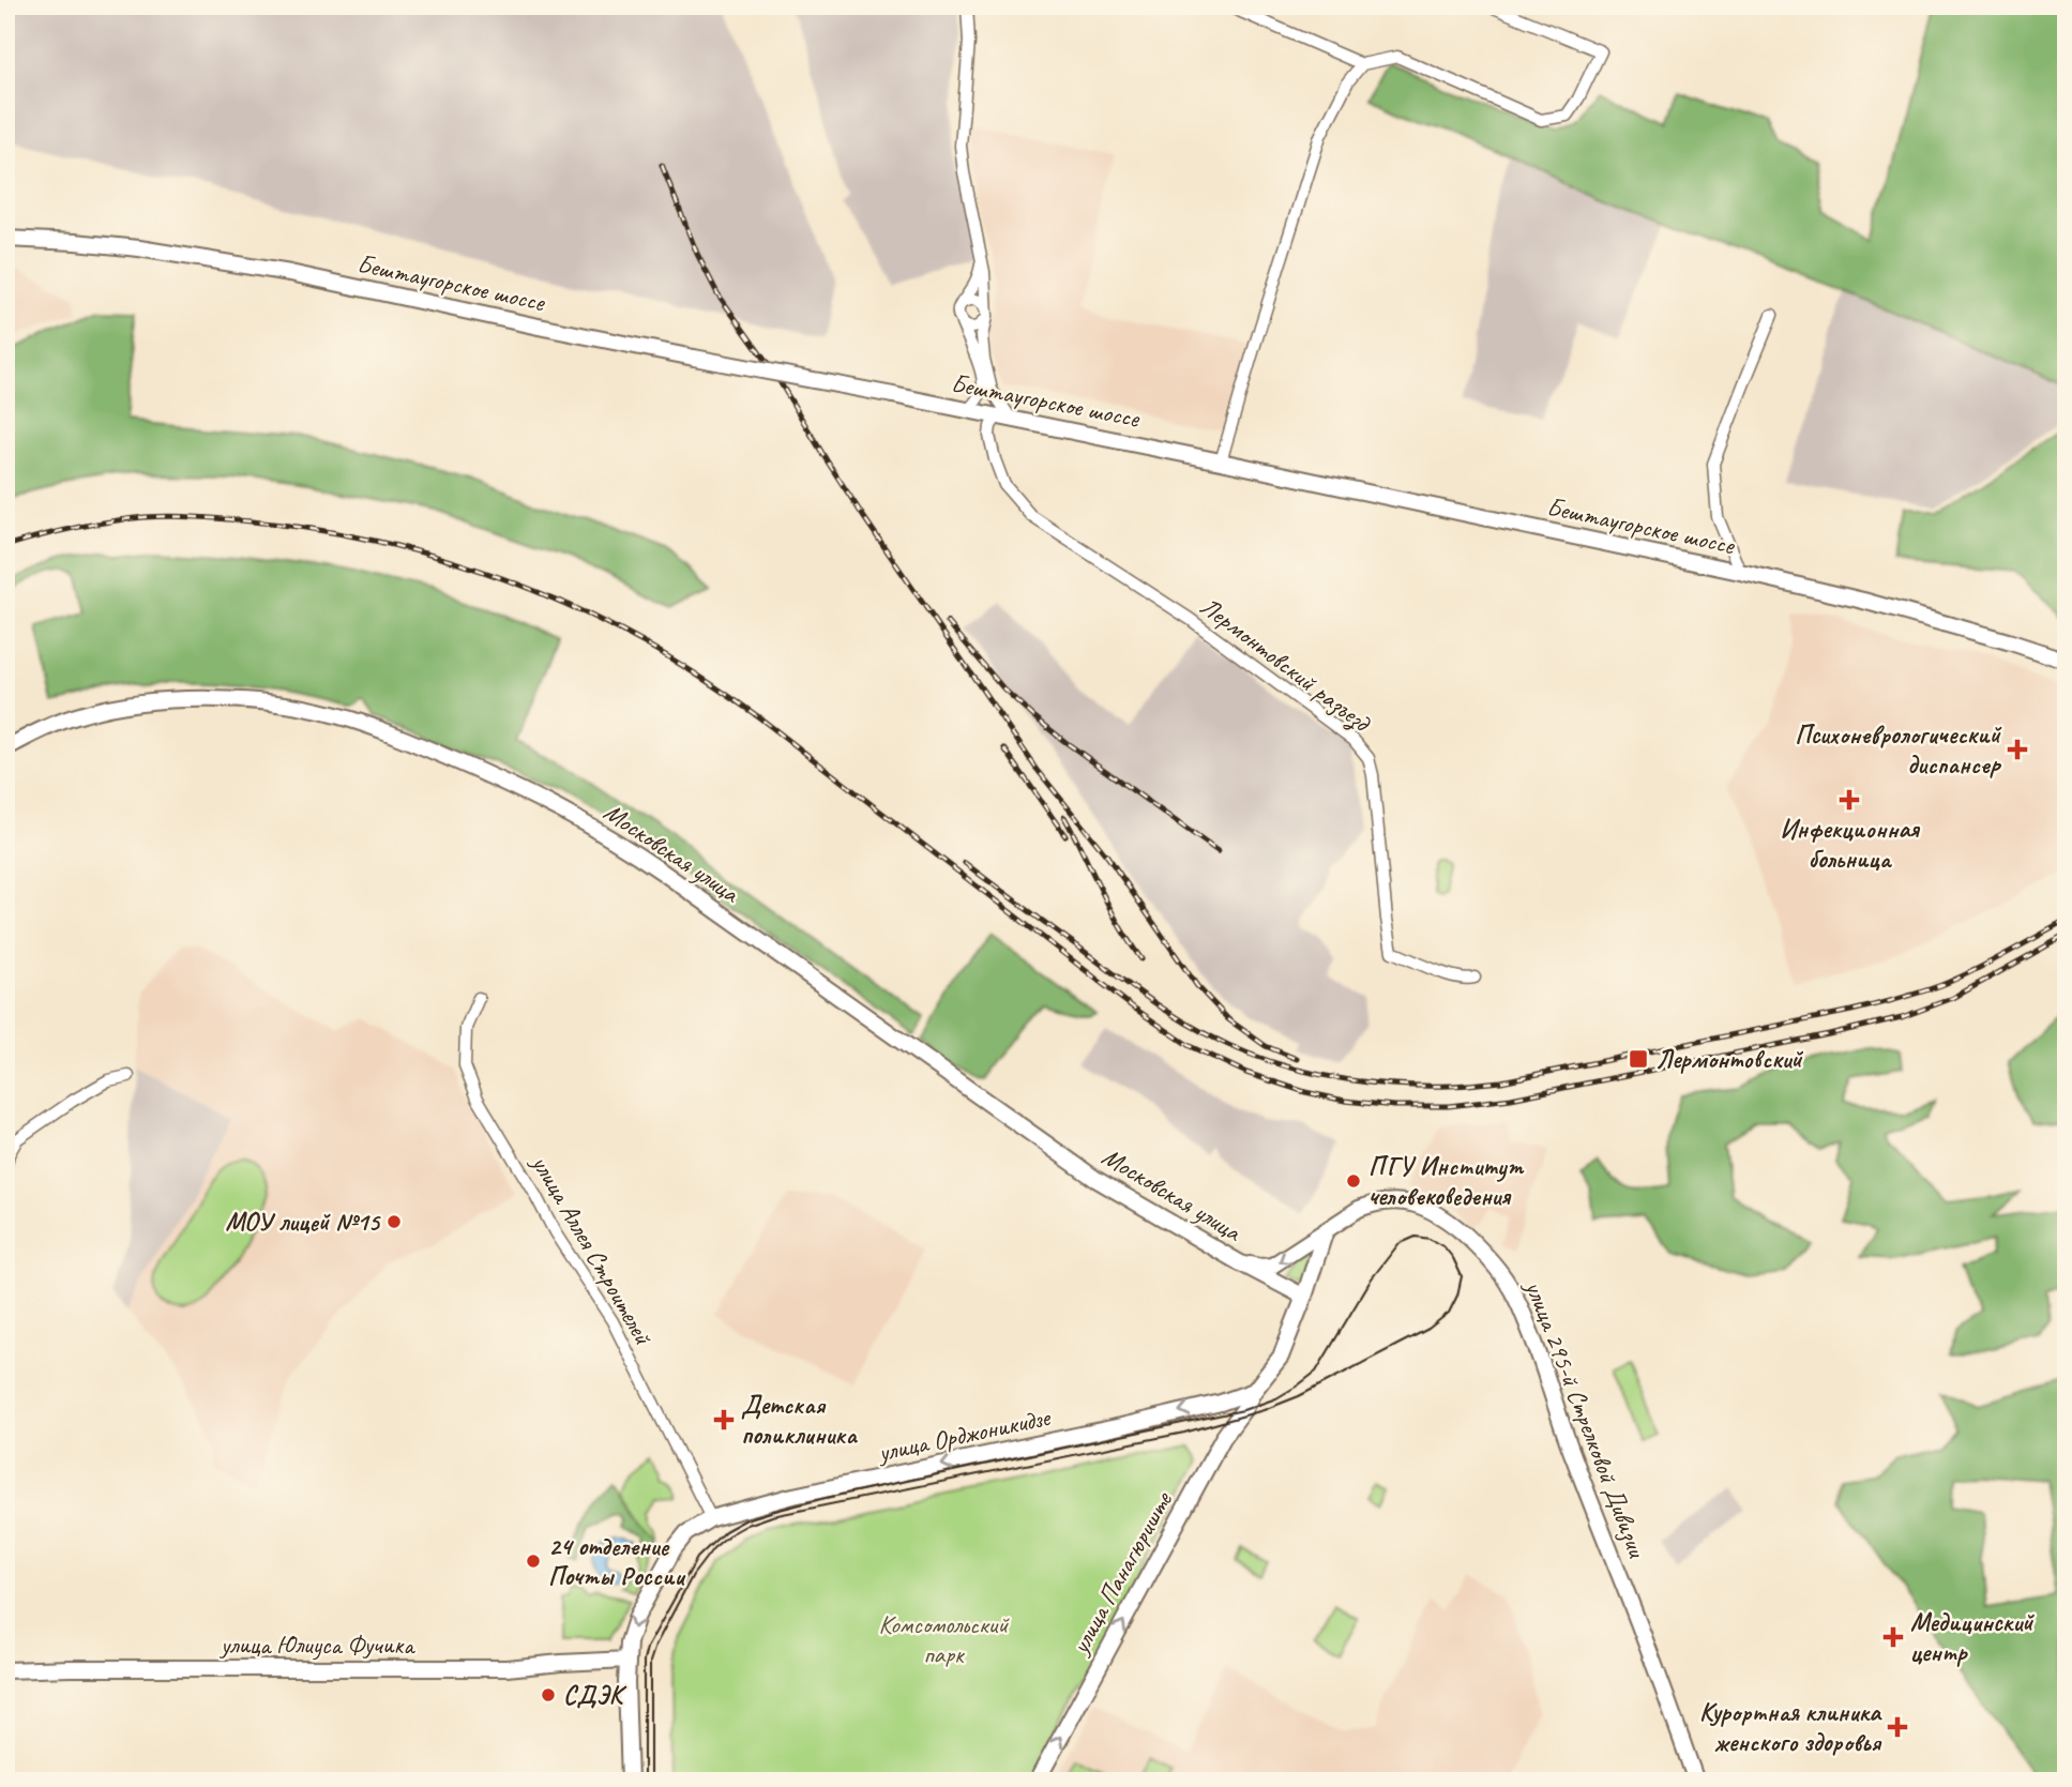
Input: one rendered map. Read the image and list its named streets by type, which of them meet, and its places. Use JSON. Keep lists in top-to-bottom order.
{
  "streets": {
    "street": [
      "Бештаугорское шоссе",
      "Лермонтовский разъезд",
      "Московская улица",
      "улица Аллея Строителей",
      "улица 295-й Стрелковой Дивизии",
      "улица Орджоникидзе",
      "улица Панагюриште",
      "улица Юлиуса Фучика"
    ]
  },
  "crossings": [
    ["Бештаугорское шоссе", "Лермонтовский разъезд"],
    ["Московская улица", "улица 295-й Стрелковой Дивизии"],
    ["улица Аллея Строителей", "улица Орджоникидзе"],
    ["улица Орджоникидзе", "улица Панагюриште"],
    ["улица Орджоникидзе", "улица Юлиуса Фучика"]
  ],
  "one_way": ["улица Орджоникидзе", "улица Панагюриште"],
  "parks": ["Комсомольский парк"],
  "places": {
    "health": [
      "Психоневрологический диспансер",
      "Инфекционная больница",
      "Детская поликлиника",
      "Медицинский центр",
      "Курортная клиника женского здоровья"
    ],
    "transit": ["Лермонтовский"],
    "other": [
      "ПГУ Институт человековедения",
      "МОУ лицей №15",
      "24 отделение Почты России",
      "СДЭК"
    ]
  }
}
